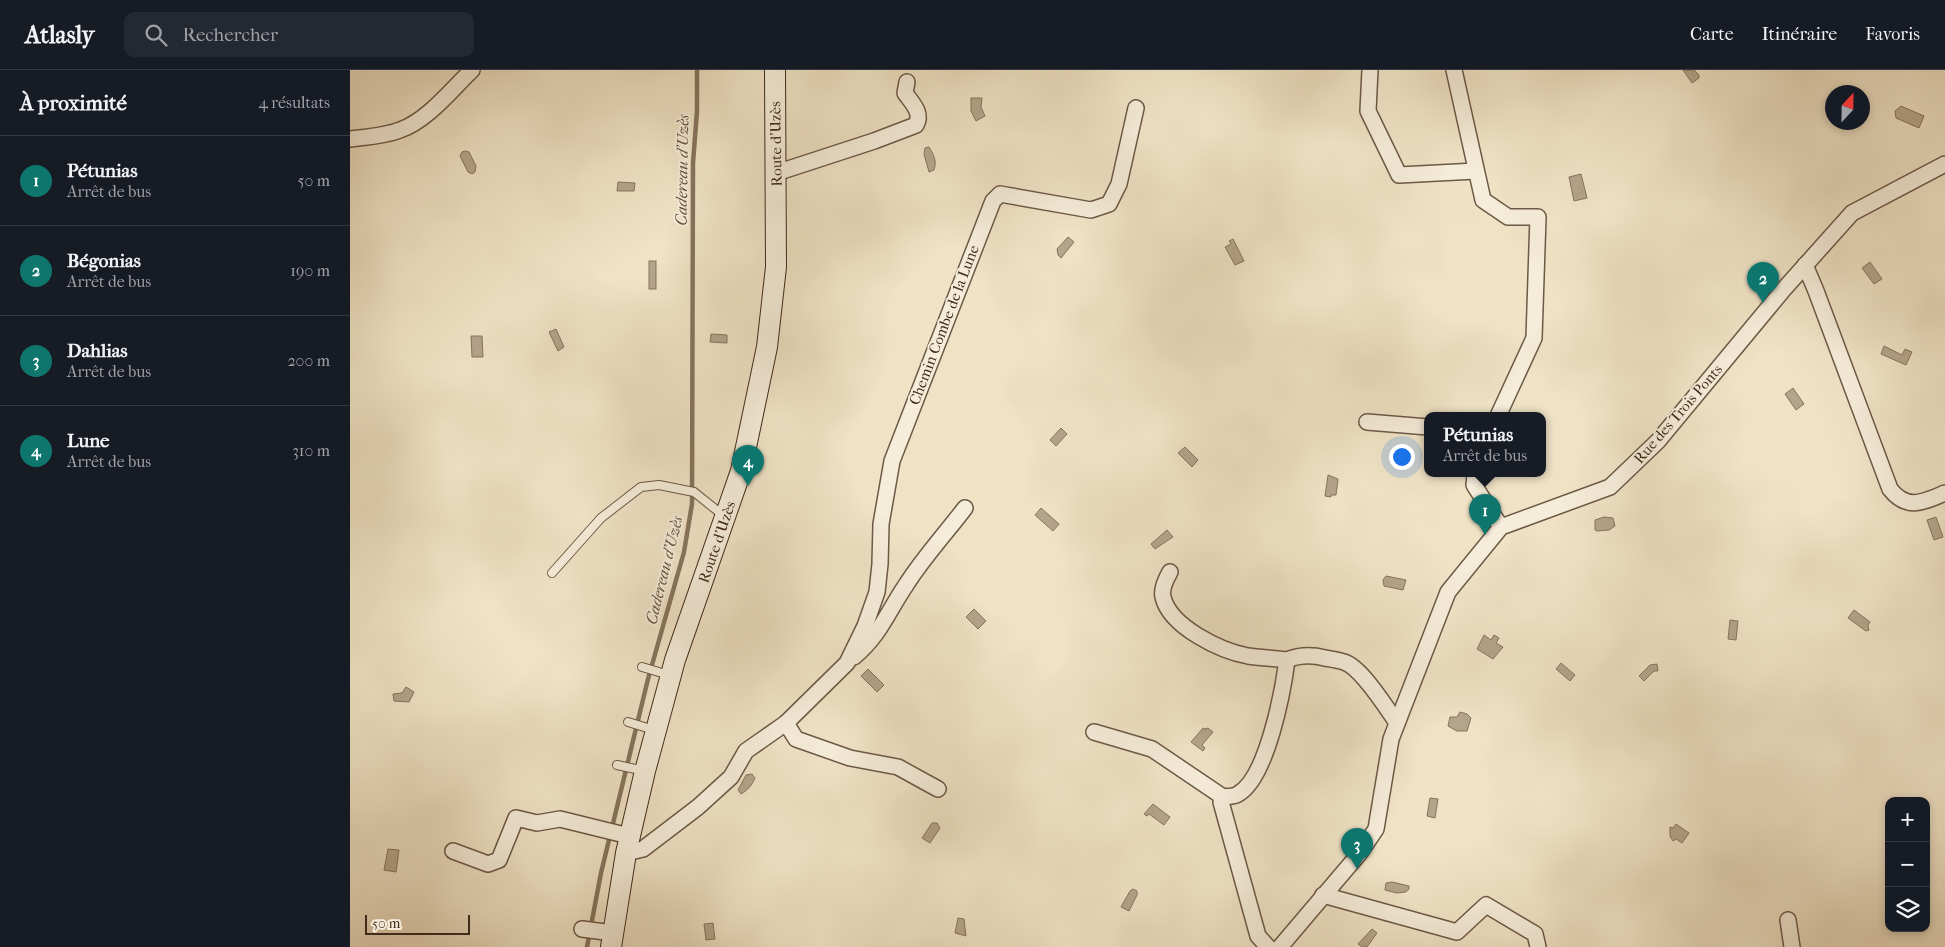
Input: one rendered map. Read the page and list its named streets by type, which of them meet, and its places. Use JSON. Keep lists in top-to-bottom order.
{
  "streets": {
    "main road": ["Route d'Uzès"],
    "street": ["Chemin Combe de la Lune", "Rue des Trois Ponts"]
  },
  "crossings": [
    ["Route d'Uzès", "Chemin Combe de la Lune"]
  ],
  "water": ["Cadereau d'Uzès"],
  "scale_bar": "50 m",
  "north": "top",
  "page": {
    "header": "Atlasly",
    "search": "Rechercher",
    "nav": ["Carte", "Itinéraire", "Favoris"],
    "heading": ["À proximité", "4 résultats"],
    "list": [
      {
        "mark": "1",
        "name": "Pétunias",
        "note": "Arrêt de bus",
        "value": "50 m"
      },
      {
        "mark": "2",
        "name": "Bégonias",
        "note": "Arrêt de bus",
        "value": "190 m"
      },
      {
        "mark": "3",
        "name": "Dahlias",
        "note": "Arrêt de bus",
        "value": "200 m"
      },
      {
        "mark": "4",
        "name": "Lune",
        "note": "Arrêt de bus",
        "value": "310 m"
      }
    ],
    "pins": [
      "2",
      "4",
      "1",
      "3"
    ],
    "popup": ["Pétunias", "Arrêt de bus"],
    "map_buttons": ["+", "−"],
    "scale": "50 m"
  }
}
